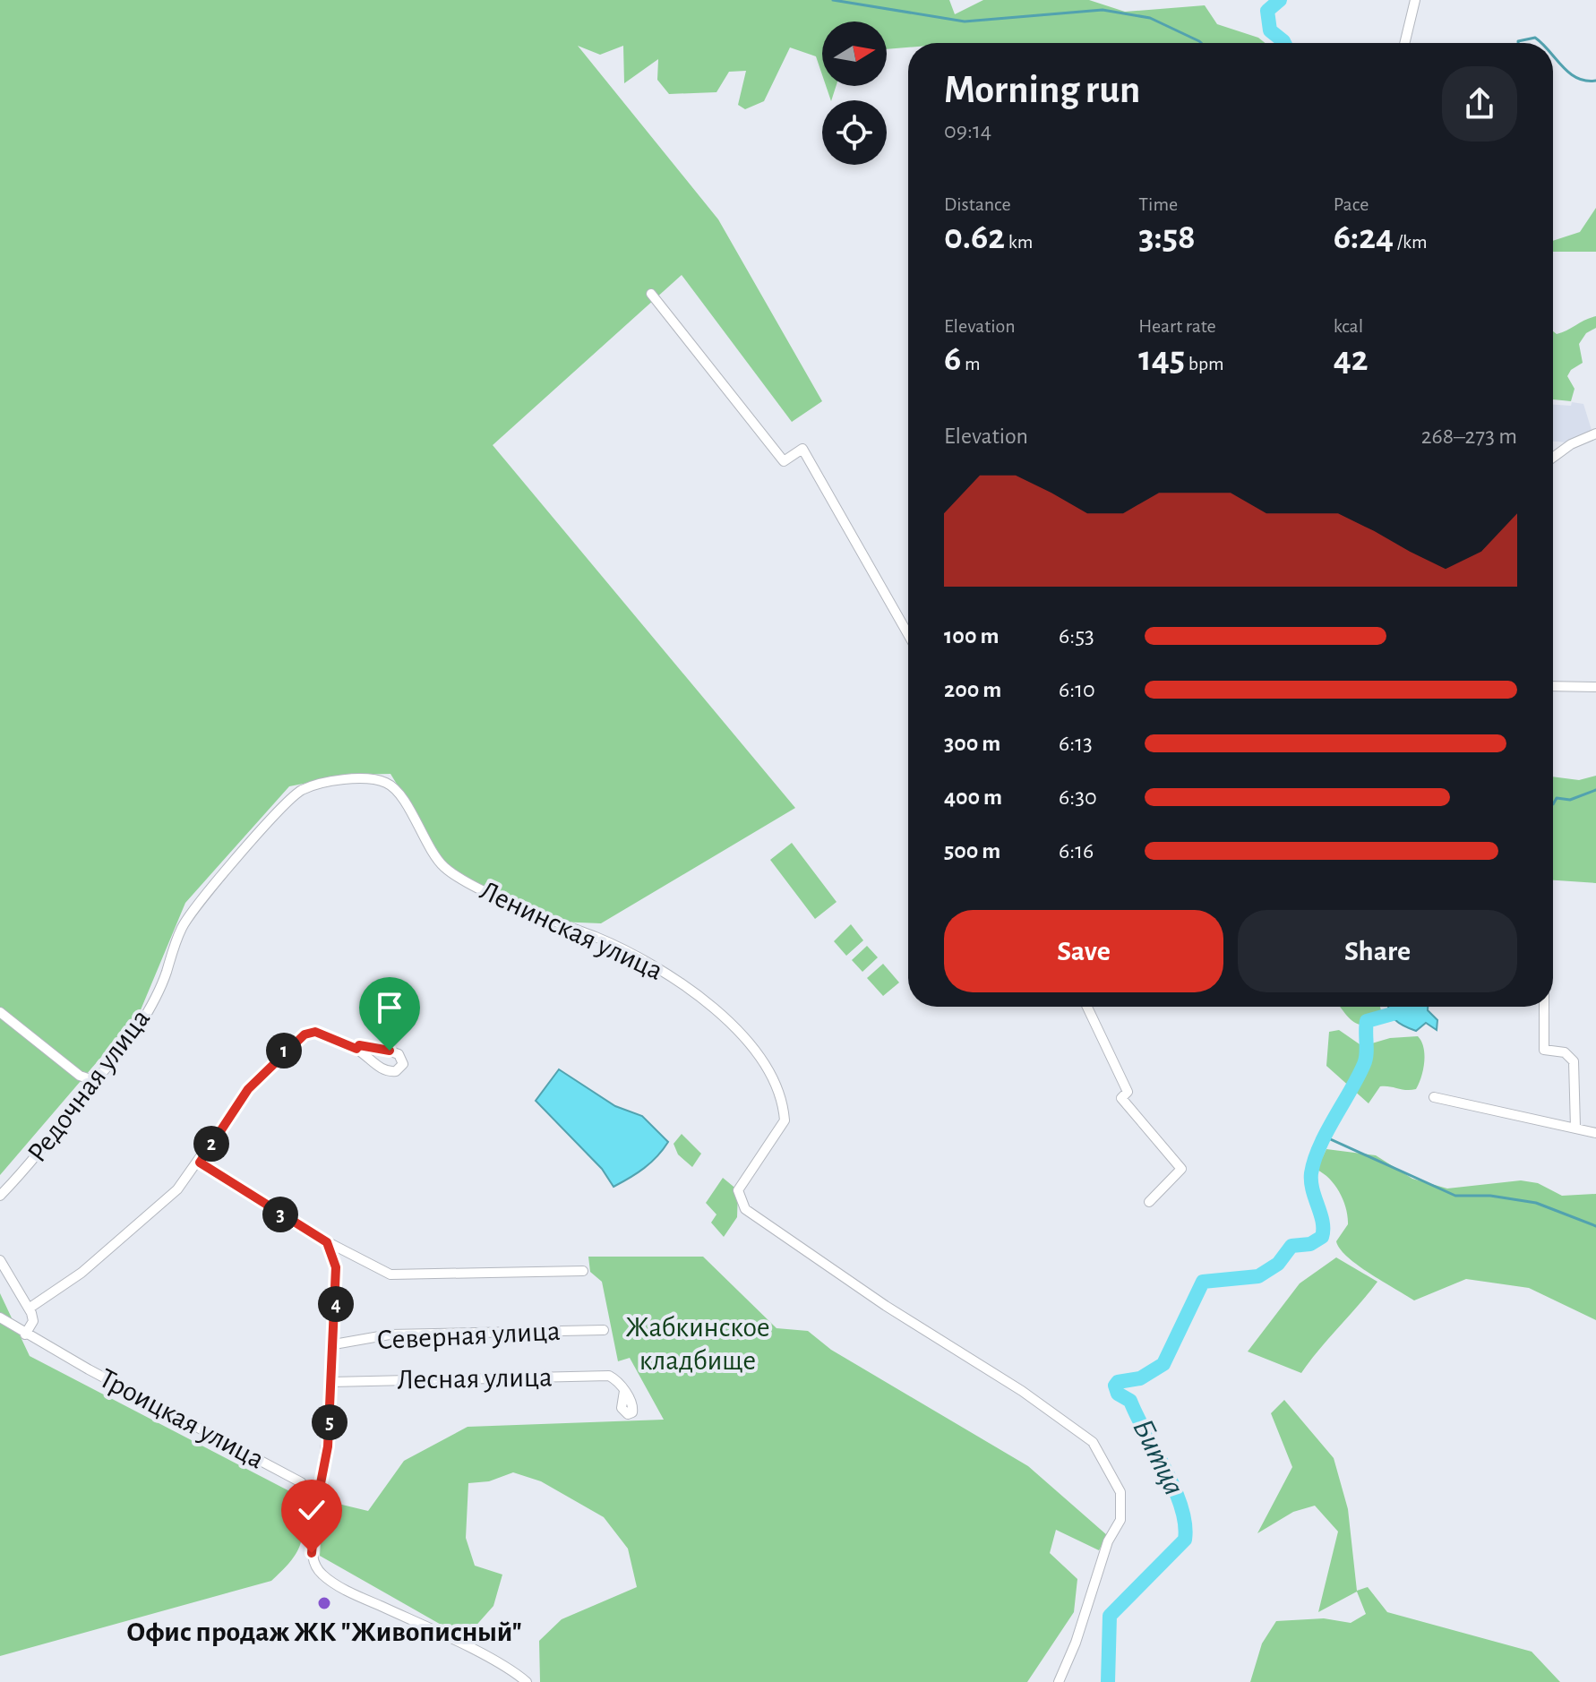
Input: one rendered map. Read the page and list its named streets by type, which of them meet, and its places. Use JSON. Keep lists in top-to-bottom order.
{
  "streets": {
    "street": [
      "Ленинская улица",
      "Редочная улица",
      "Северная улица",
      "Лесная улица",
      "Троицкая улица"
    ]
  },
  "crossings": [
    ["Ленинская улица", "Редочная улица"]
  ],
  "water": ["Битца"],
  "parks": ["Жабкинское кладбище"],
  "places": ["Офис продаж ЖК \"Живописный\""],
  "north": "right",
  "page": {
    "heading": ["Morning run", "09:14"],
    "stats": [
      ["Distance", "0.62 km"],
      ["Time", "3:58"],
      ["Pace", "6:24 /km"],
      ["Elevation", "6 m"],
      ["Heart rate", "145 bpm"],
      ["kcal", "42"]
    ],
    "chart": ["Elevation", "268–273 m"],
    "list": [
      {
        "name": "100 m",
        "note": "6:53"
      },
      {
        "name": "200 m",
        "note": "6:10"
      },
      {
        "name": "300 m",
        "note": "6:13"
      },
      {
        "name": "400 m",
        "note": "6:30"
      },
      {
        "name": "500 m",
        "note": "6:16"
      }
    ],
    "buttons": ["Save", "Share"],
    "pins": [
      "1",
      "2",
      "3",
      "4",
      "5"
    ]
  }
}
